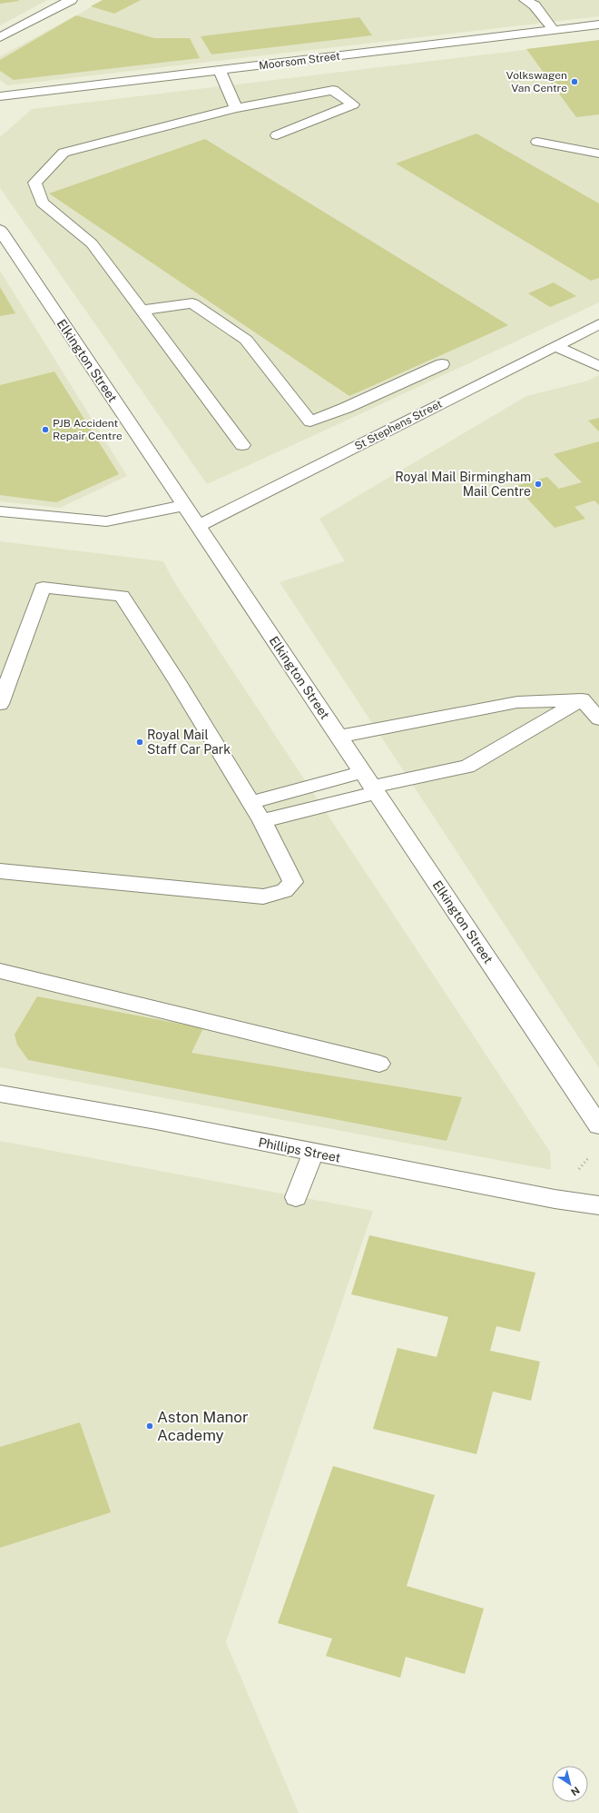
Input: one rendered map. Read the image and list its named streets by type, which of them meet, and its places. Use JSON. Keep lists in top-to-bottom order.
{
  "streets": {
    "street": [
      "Moorsom Street",
      "Elkington Street",
      "St Stephens Street",
      "Phillips Street"
    ]
  },
  "crossings": [
    ["Elkington Street", "St Stephens Street"]
  ],
  "places": [
    "Volkswagen Van Centre",
    "PJB Accident Repair Centre",
    "Royal Mail Birmingham Mail Centre",
    "Royal Mail Staff Car Park",
    "Aston Manor Academy"
  ],
  "north": "bottom right"
}
